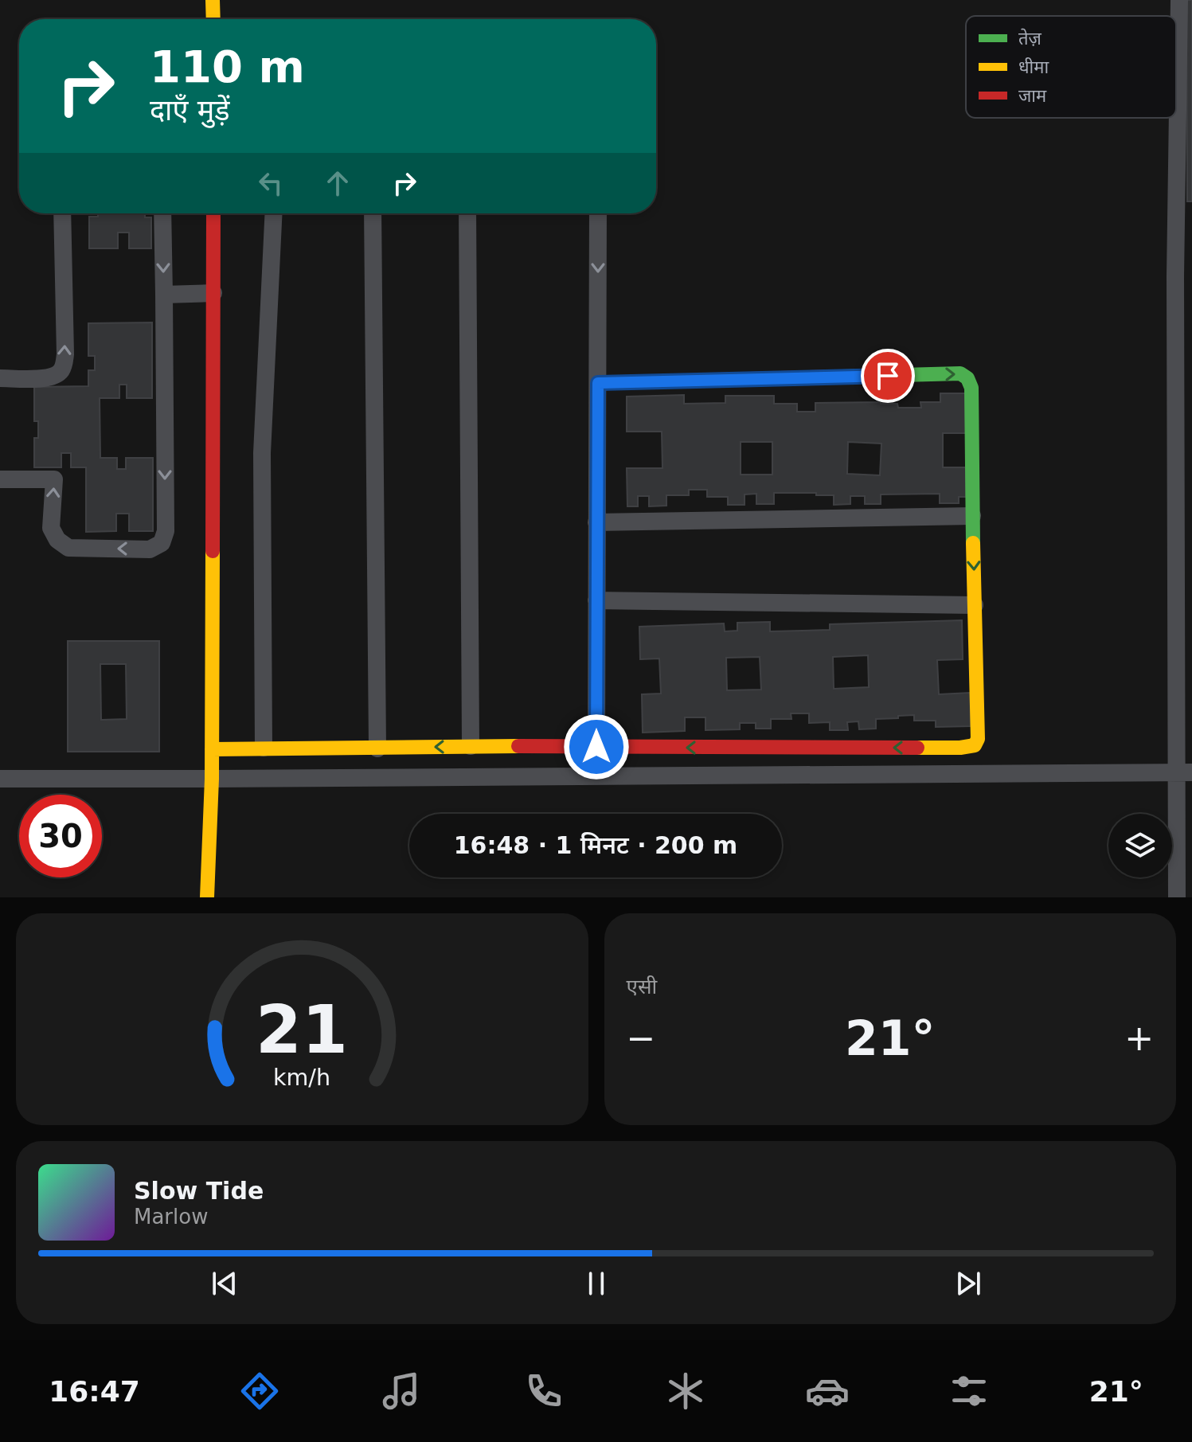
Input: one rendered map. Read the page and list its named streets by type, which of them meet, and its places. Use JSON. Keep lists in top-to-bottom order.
{
  "legend": ["तेज़", "धीमा", "जाम"],
  "page": {
    "turn": ["110 m", "दाएँ मुड़ें"],
    "limit": "30",
    "trip": "16:48 · 1 मिनट · 200 m",
    "tile": "एसी",
    "heat": ["−", "21°", "+"],
    "song": ["Slow Tide", "Marlow"],
    "tabs": ["16:47", "21°"],
    "gauge": ["21", "km/h"]
  }
}
